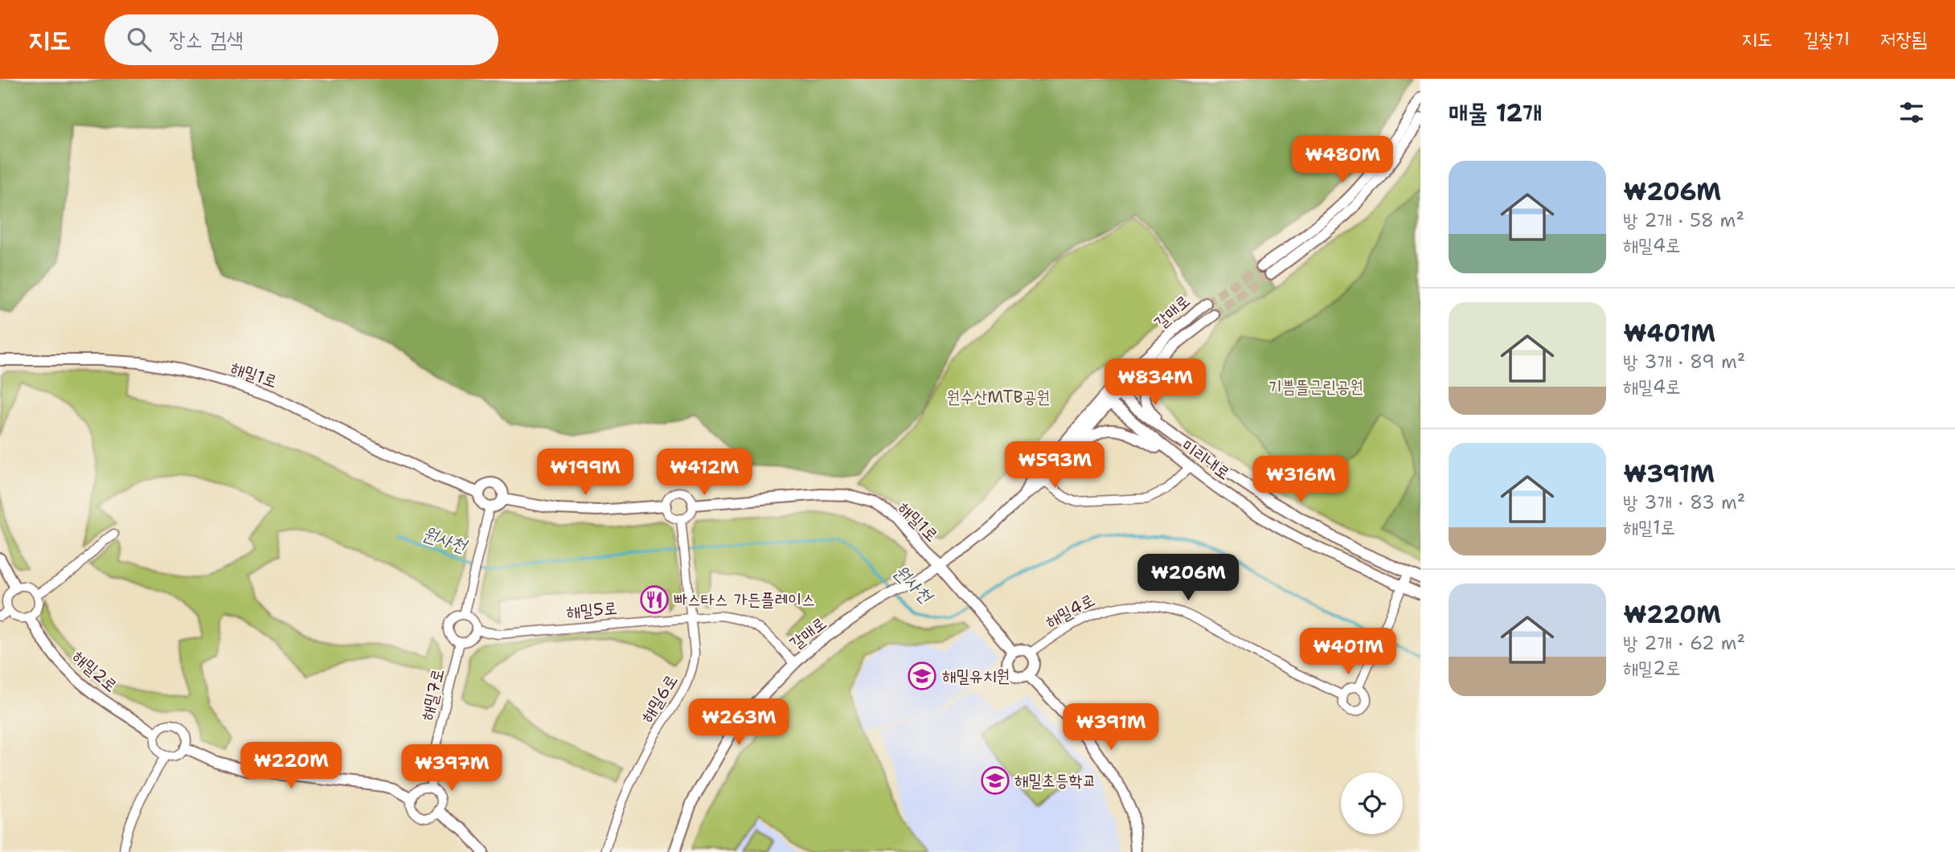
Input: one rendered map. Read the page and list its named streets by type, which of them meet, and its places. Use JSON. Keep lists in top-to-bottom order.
{
  "streets": {
    "street": [
      "갈매로",
      "해밀1로",
      "미리내로",
      "해밀5로",
      "해밀4로",
      "해밀2로",
      "해밀7로",
      "해밀6로"
    ]
  },
  "crossings": [
    ["갈매로", "해밀1로"],
    ["갈매로", "미리내로"],
    ["갈매로", "해밀5로"],
    ["해밀1로", "해밀4로"],
    ["해밀1로", "해밀6로"],
    ["해밀5로", "해밀7로"],
    ["해밀5로", "해밀6로"]
  ],
  "water": ["원사천"],
  "parks": ["기쁨뜰근린공원", "원수산MTB공원"],
  "places": {
    "restaurant": ["빠스타스 가든플레이스"],
    "school or university": ["해밀유치원", "해밀초등학교"]
  },
  "page": {
    "header": "지도",
    "search": "장소 검색",
    "nav": ["지도", "길찾기", "저장됨"],
    "heading": "매물 12개",
    "price": [
      "₩480M",
      "₩834M",
      "₩593M",
      "₩199M",
      "₩412M",
      "₩316M",
      "₩206M",
      "₩401M",
      "₩263M",
      "₩391M",
      "₩220M",
      "₩397M"
    ],
    "list": [
      {
        "name": "₩206M",
        "note": "방 2개 · 58 m² · 해밀4로"
      },
      {
        "name": "₩401M",
        "note": "방 3개 · 89 m² · 해밀4로"
      },
      {
        "name": "₩391M",
        "note": "방 3개 · 83 m² · 해밀1로"
      },
      {
        "name": "₩220M",
        "note": "방 2개 · 62 m² · 해밀2로"
      }
    ]
  }
}
